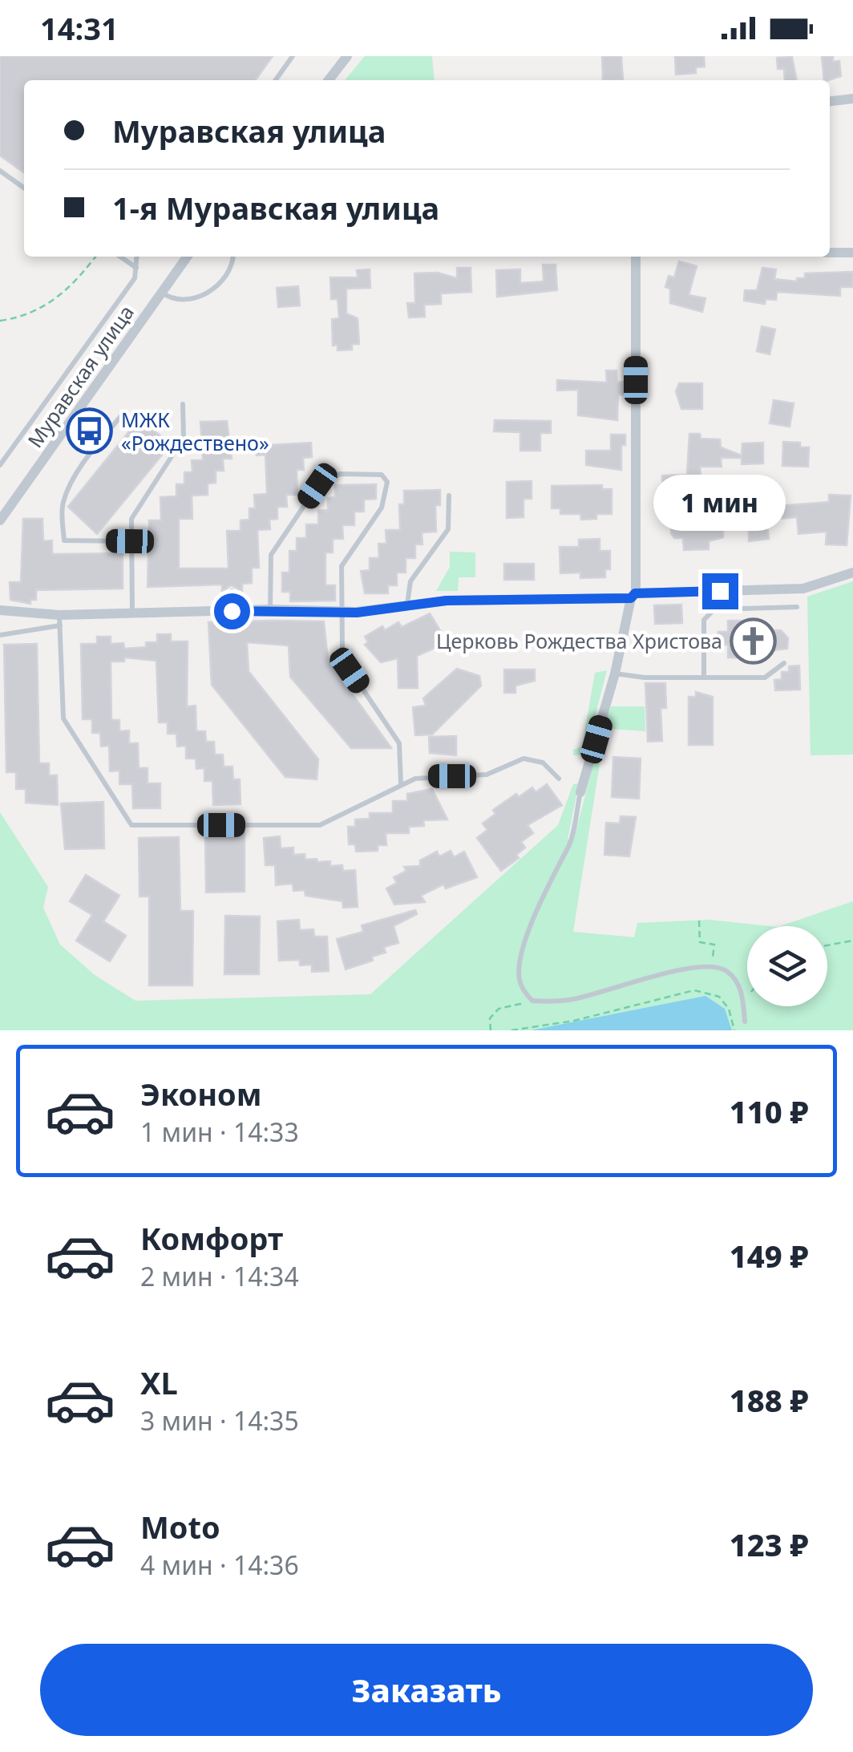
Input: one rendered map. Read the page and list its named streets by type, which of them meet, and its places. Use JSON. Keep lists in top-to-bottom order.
{
  "streets": {
    "street": ["Муравская улица"]
  },
  "places": {
    "bus stop": ["МЖК «Рождествено»"],
    "church": ["Церковь Рождества Христова"]
  },
  "page": {
    "status": "14:31",
    "banner": ["Муравская улица", "1-я Муравская улица"],
    "bubble": "1 мин",
    "list": [
      {
        "name": "Эконом",
        "note": "1 мин · 14:33",
        "value": "110 ₽"
      },
      {
        "name": "Комфорт",
        "note": "2 мин · 14:34",
        "value": "149 ₽"
      },
      {
        "name": "XL",
        "note": "3 мин · 14:35",
        "value": "188 ₽"
      },
      {
        "name": "Moto",
        "note": "4 мин · 14:36",
        "value": "123 ₽"
      }
    ],
    "buttons": "Заказать"
  }
}
